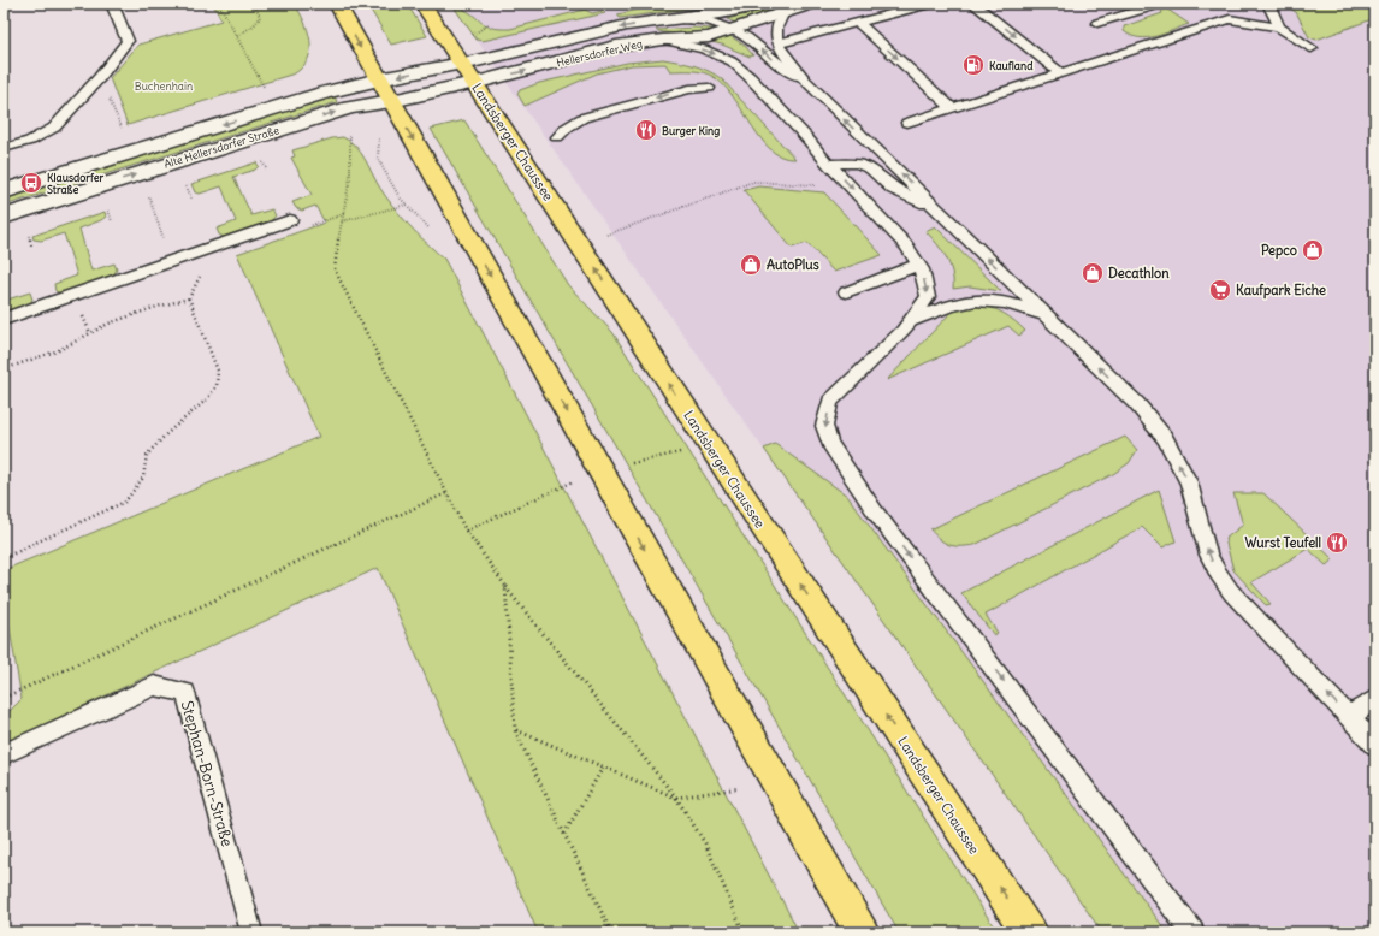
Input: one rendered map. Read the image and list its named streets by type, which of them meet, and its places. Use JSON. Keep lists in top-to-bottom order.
{
  "streets": {
    "main road": ["Landsberger Chaussee"],
    "street": ["Hellersdorfer Weg", "Alte Hellersdorfer Straße"],
    "lane": ["Stephan-Born-Straße"]
  },
  "crossings": [
    ["Hellersdorfer Weg", "Landsberger Chaussee"],
    ["Hellersdorfer Weg", "Alte Hellersdorfer Straße"]
  ],
  "parks": ["Buchenhain"],
  "places": {
    "fuel station": ["Kaufland"],
    "restaurant": ["Burger King", "Wurst Teufell"],
    "bus stop": ["Klausdorfer Straße"],
    "shop": ["Pepco", "AutoPlus", "Decathlon"],
    "supermarket": ["Kaufpark Eiche"]
  }
}
